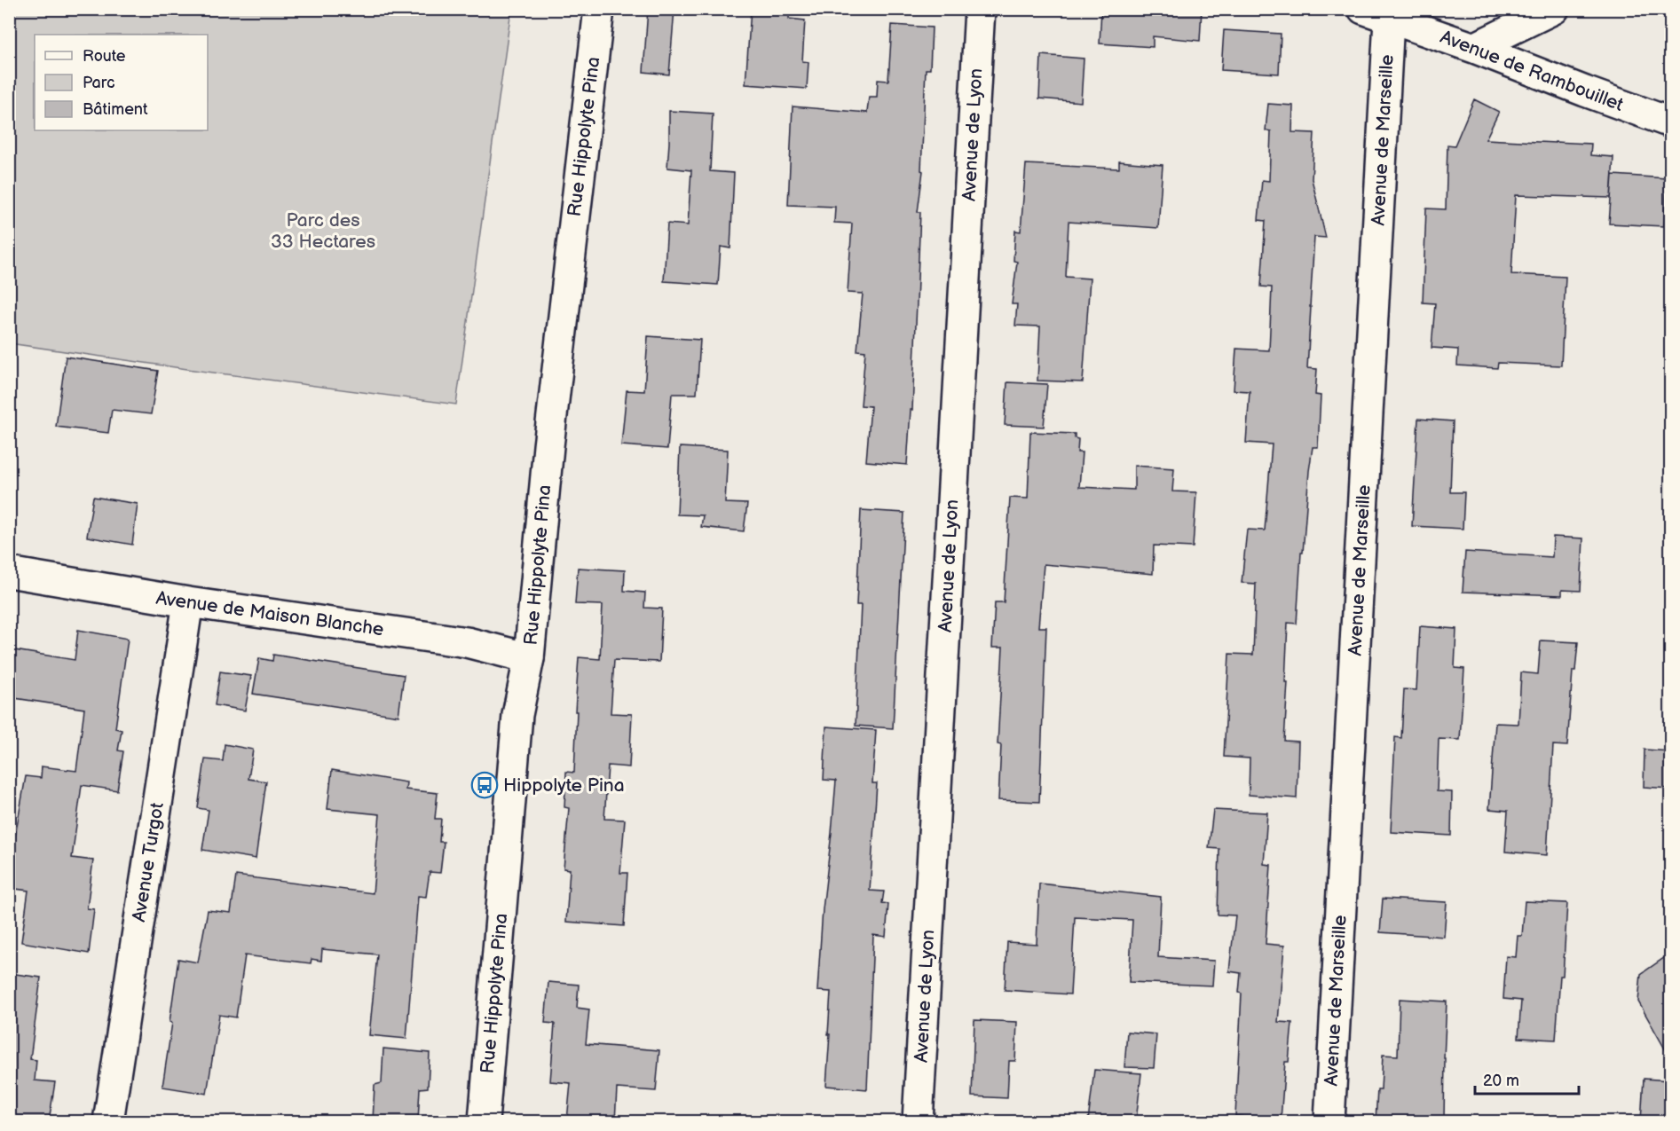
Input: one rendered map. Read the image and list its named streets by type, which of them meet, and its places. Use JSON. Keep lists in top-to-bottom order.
{
  "streets": {
    "street": [
      "Avenue de Rambouillet",
      "Avenue de Lyon",
      "Rue Hippolyte Pina",
      "Avenue de Marseille",
      "Avenue de Maison Blanche",
      "Avenue Turgot"
    ]
  },
  "crossings": [
    ["Avenue de Rambouillet", "Avenue de Marseille"],
    ["Rue Hippolyte Pina", "Avenue de Maison Blanche"],
    ["Avenue de Maison Blanche", "Avenue Turgot"]
  ],
  "parks": ["Parc des 33 Hectares"],
  "places": {
    "bus stop": ["Hippolyte Pina"]
  },
  "legend": ["Route", "Parc", "Bâtiment"],
  "scale_bar": "20 m"
}
